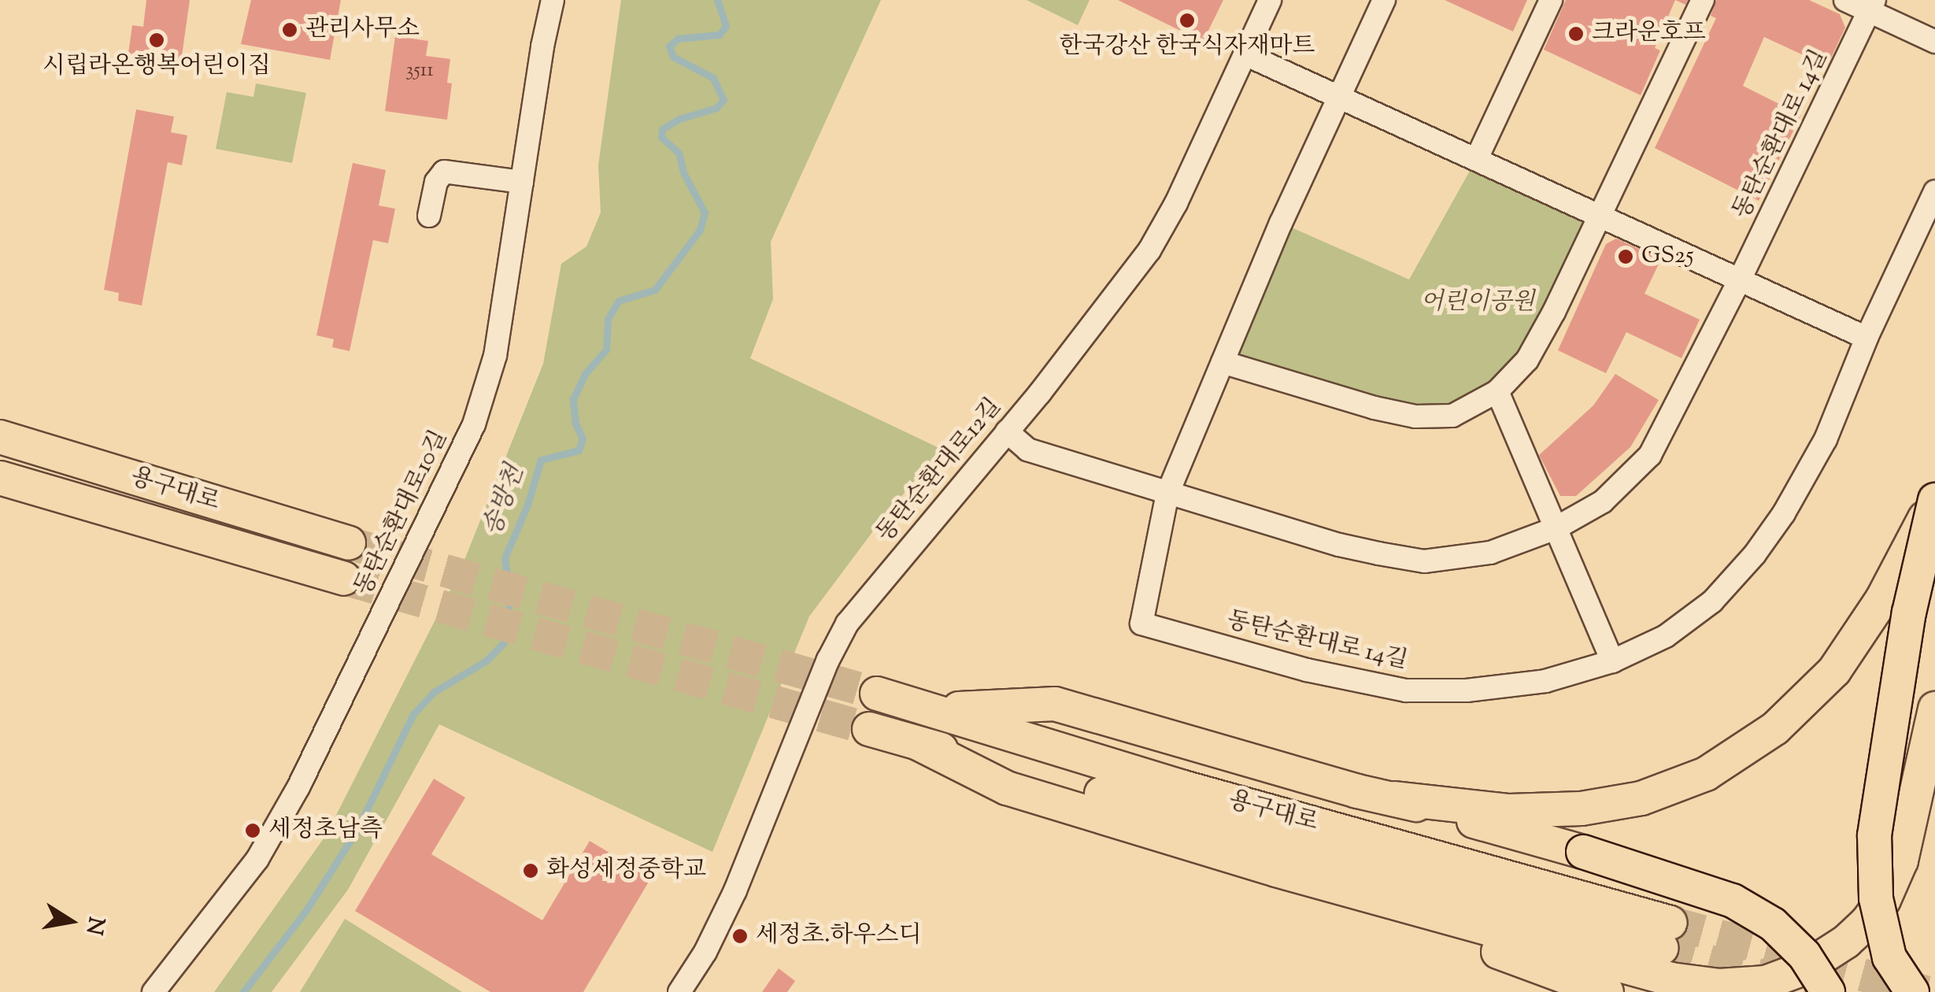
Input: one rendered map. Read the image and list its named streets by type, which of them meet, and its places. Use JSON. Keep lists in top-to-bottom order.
{
  "streets": {
    "highway": ["용구대로"],
    "street": ["동탄순환대로 14길", "동탄순환대로12길", "동탄순환대로10길"]
  },
  "crossings": [
    ["동탄순환대로 14길", "동탄순환대로12길"]
  ],
  "water": ["송방천"],
  "parks": ["어린이공원"],
  "places": [
    "한국강산 한국식자재마트",
    "관리사무소",
    "크라운호프",
    "시립라온행복어린이집",
    "GS25",
    "세정초남측",
    "화성세정중학교",
    "세정초.하우스디"
  ],
  "house_numbers": ["3511"],
  "north": "right"
}
